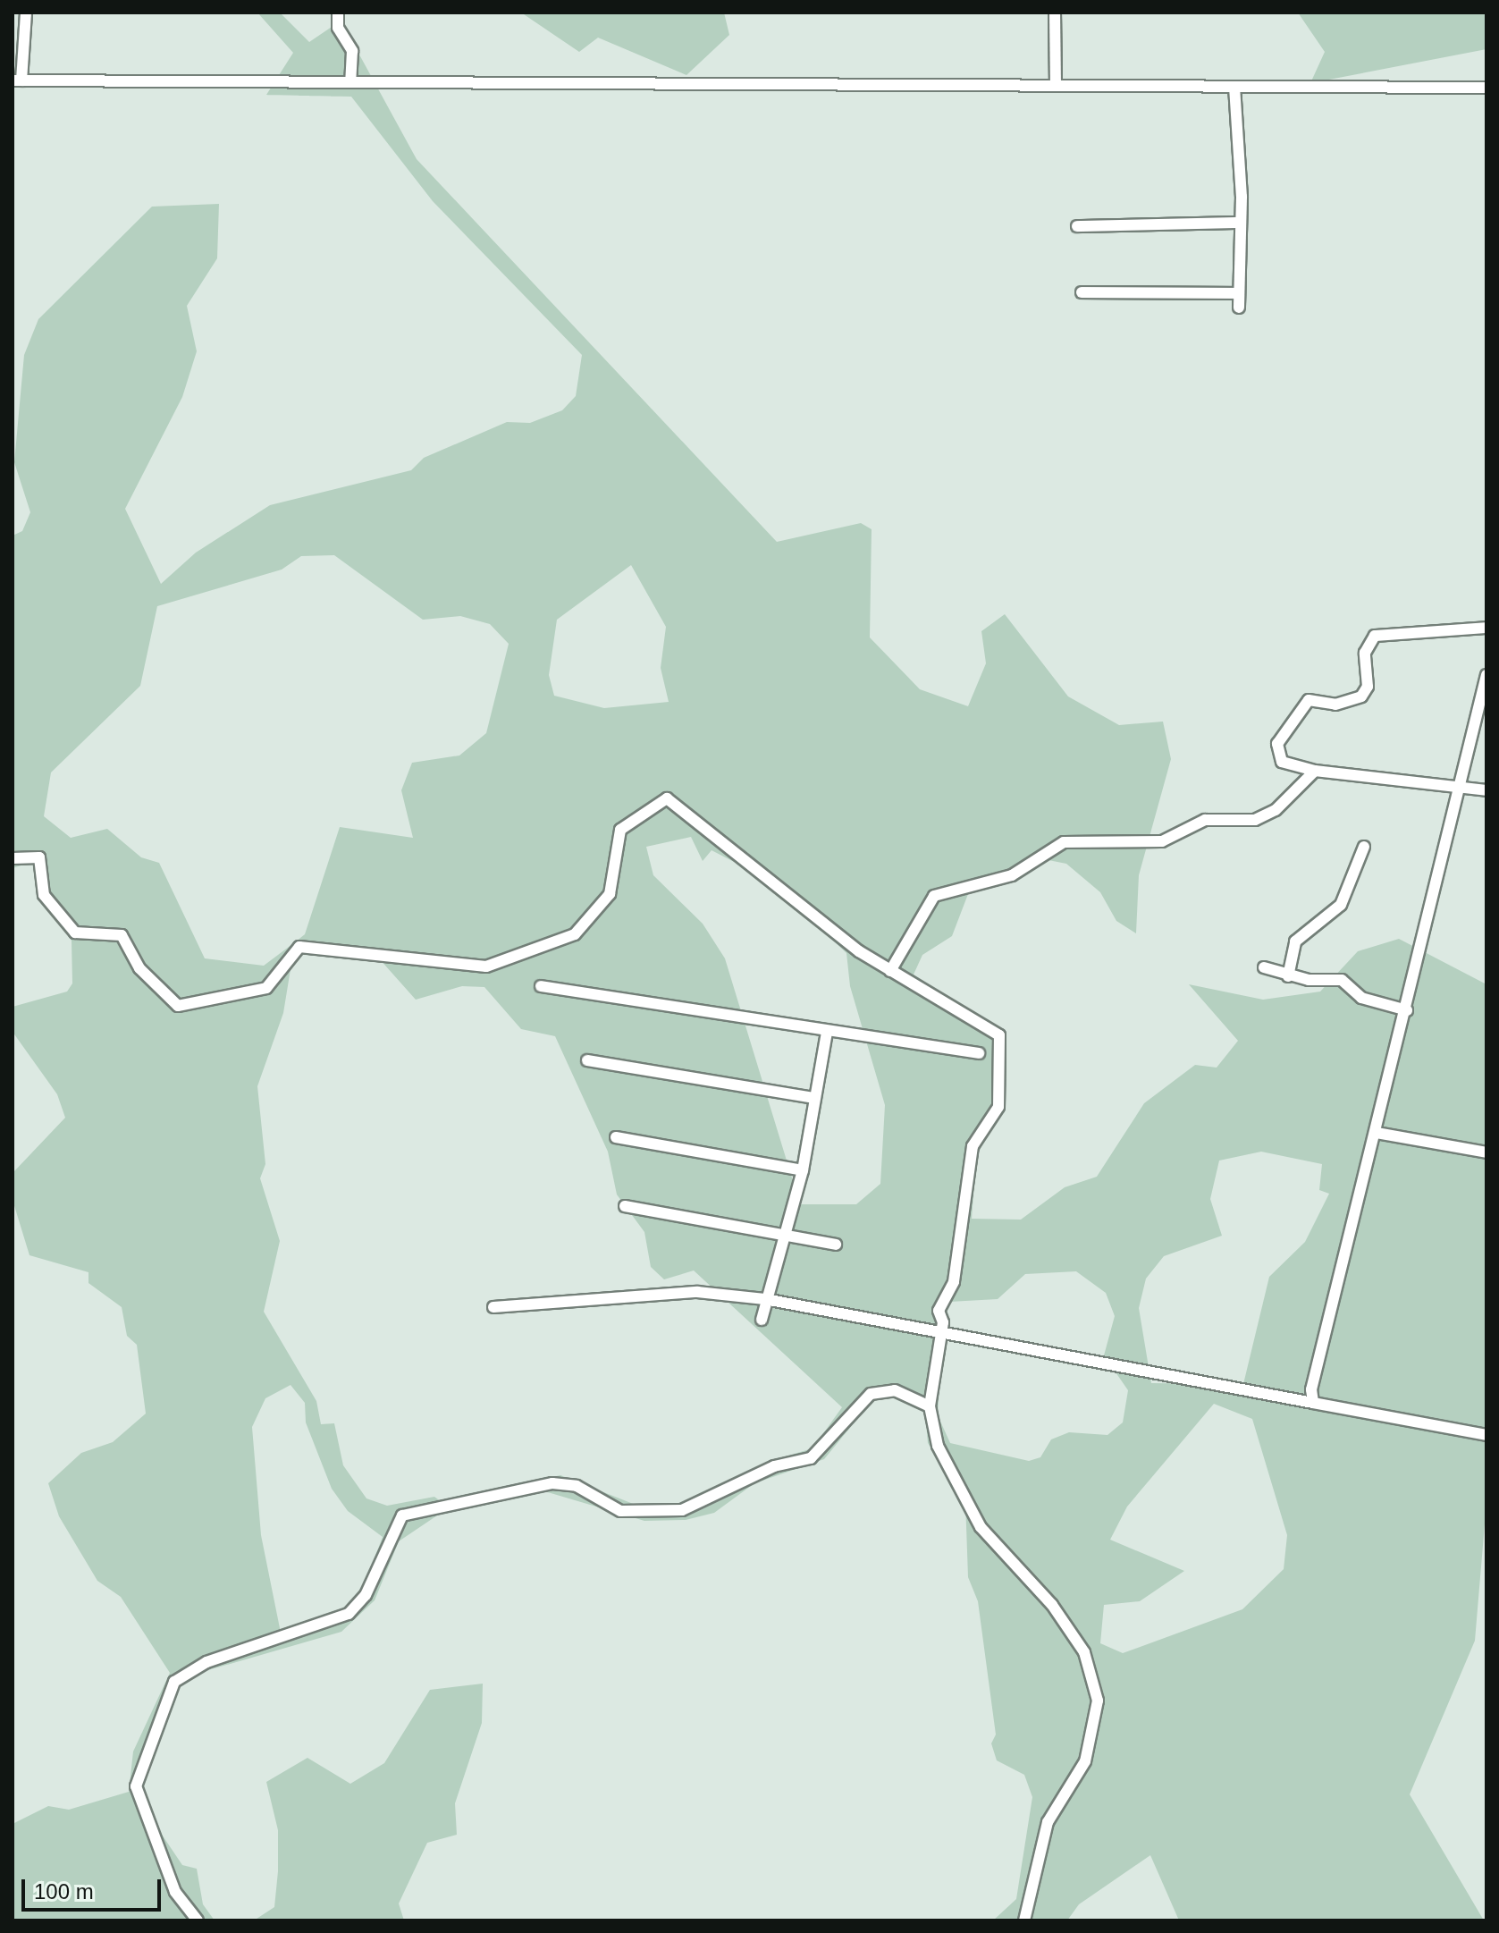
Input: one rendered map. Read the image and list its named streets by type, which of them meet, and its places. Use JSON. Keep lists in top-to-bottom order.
{
  "scale_bar": "100 m"
}
